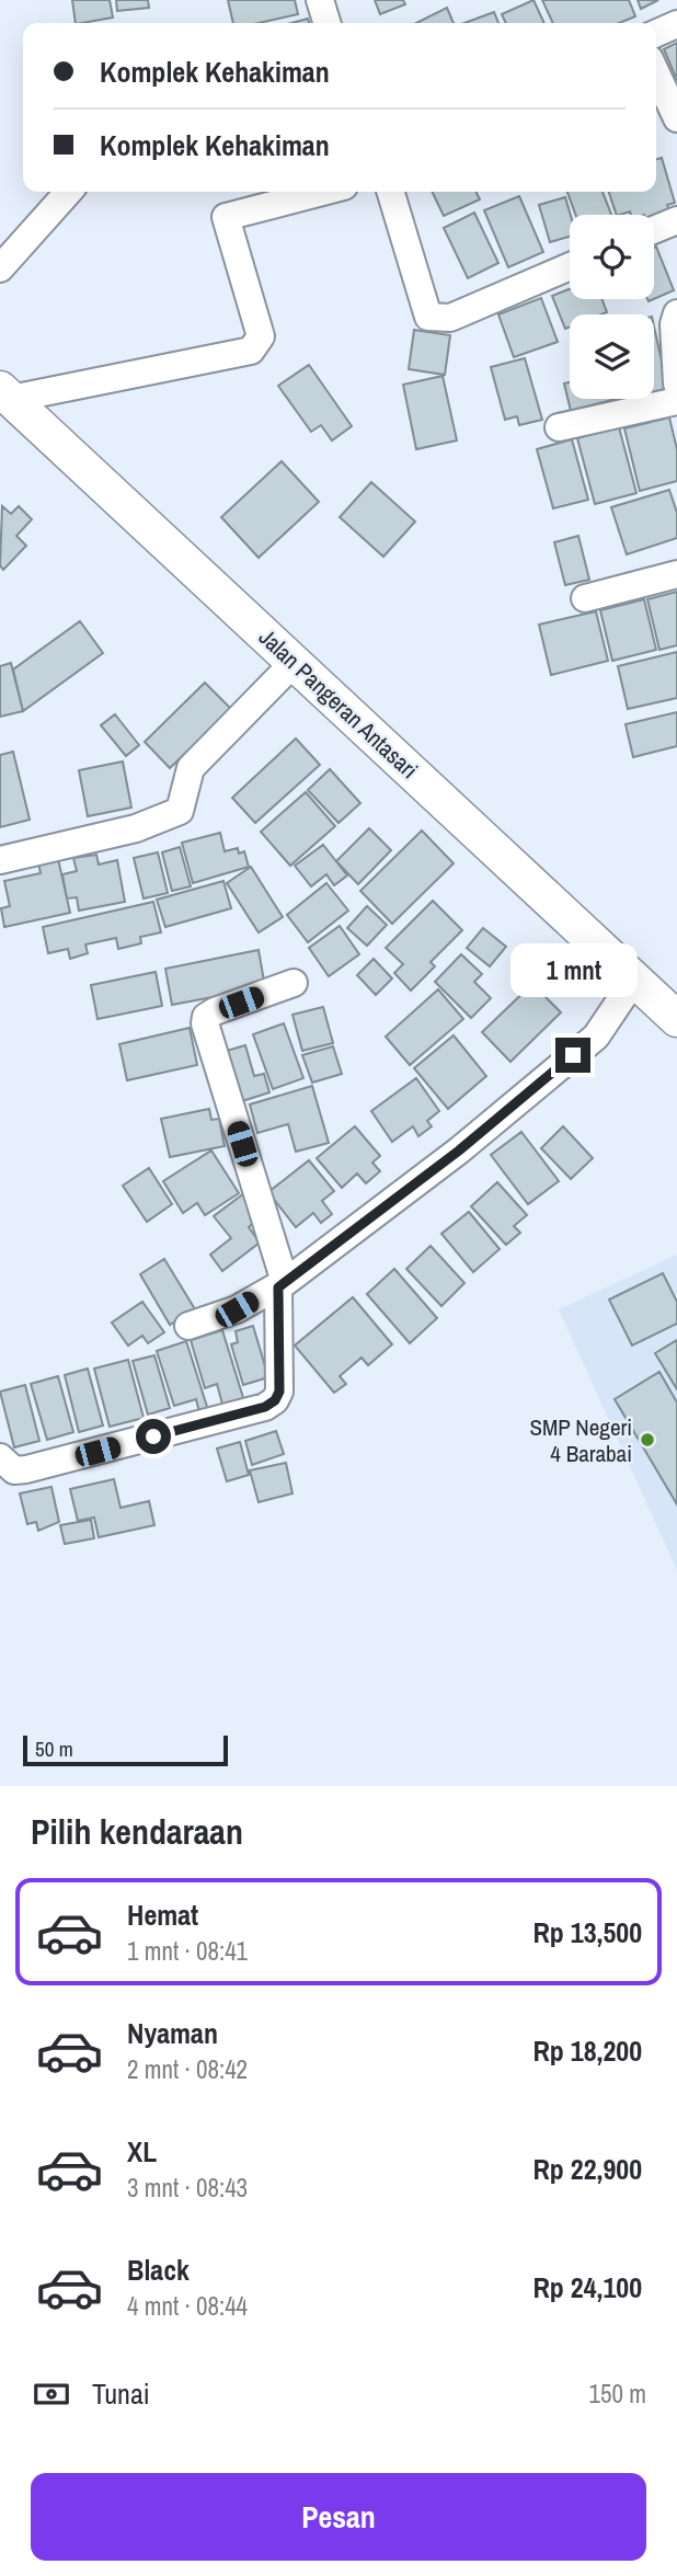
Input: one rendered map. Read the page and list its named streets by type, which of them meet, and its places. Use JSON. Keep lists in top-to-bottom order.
{
  "streets": {
    "main road": ["Jalan Pangeran Antasari"]
  },
  "places": ["SMP Negeri 4 Barabai"],
  "scale_bar": "50 m",
  "page": {
    "banner": ["Komplek Kehakiman", "Komplek Kehakiman"],
    "bubble": "1 mnt",
    "scale": "50 m",
    "heading": "Pilih kendaraan",
    "list": [
      {
        "name": "Hemat",
        "note": "1 mnt · 08:41",
        "value": "Rp 13,500"
      },
      {
        "name": "Nyaman",
        "note": "2 mnt · 08:42",
        "value": "Rp 18,200"
      },
      {
        "name": "XL",
        "note": "3 mnt · 08:43",
        "value": "Rp 22,900"
      },
      {
        "name": "Black",
        "note": "4 mnt · 08:44",
        "value": "Rp 24,100"
      }
    ],
    "pay": ["Tunai", "150 m"],
    "buttons": "Pesan"
  }
}
